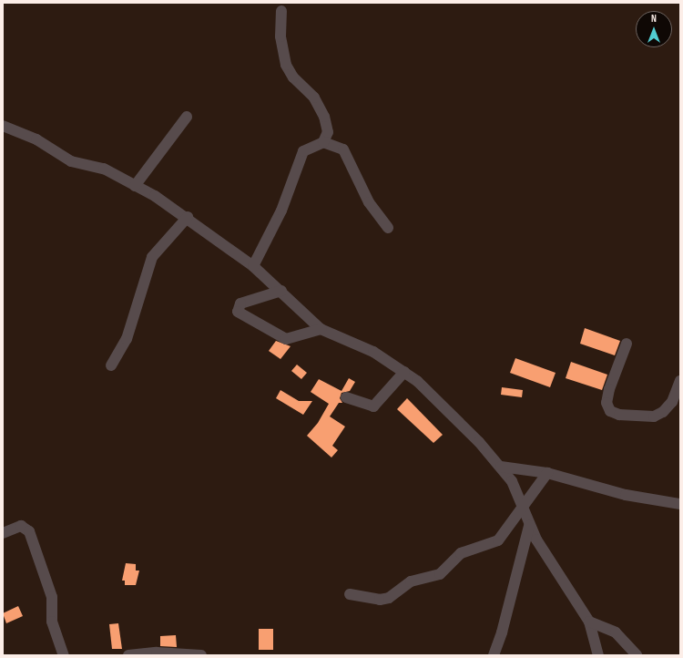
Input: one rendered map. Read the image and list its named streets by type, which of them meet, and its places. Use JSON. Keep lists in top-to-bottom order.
{
  "north": "top"
}
